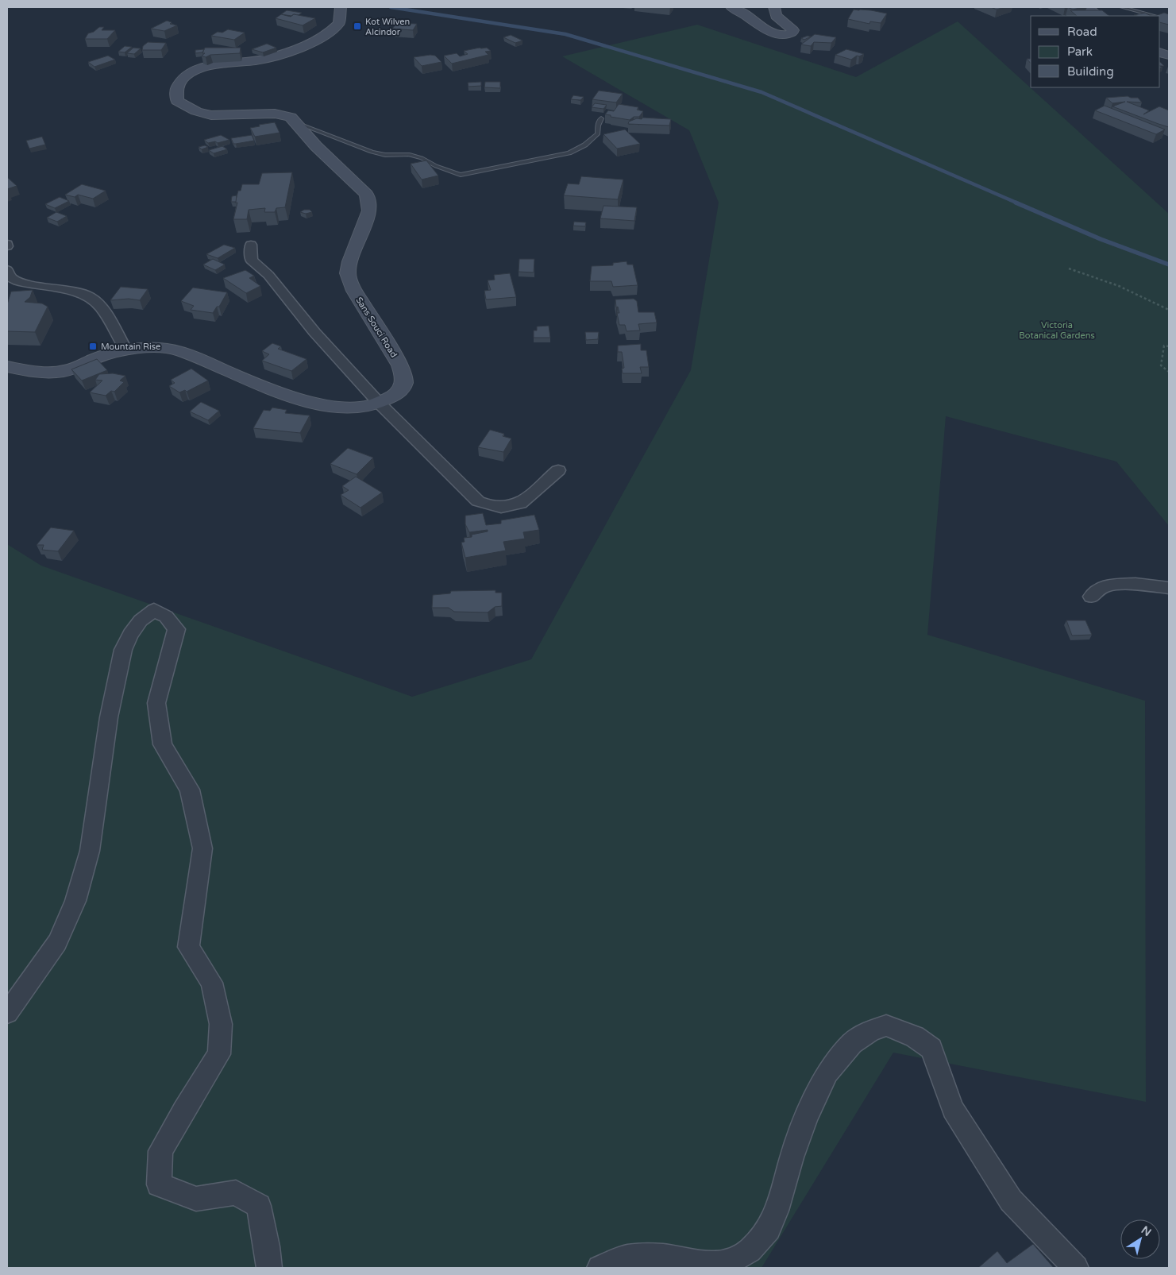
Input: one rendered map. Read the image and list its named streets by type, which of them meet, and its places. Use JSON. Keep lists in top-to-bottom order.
{
  "streets": {
    "main road": ["Sans Souci Road"]
  },
  "parks": ["Victoria Botanical Gardens"],
  "places": {
    "transit": ["Kot Wilven Alcindor", "Mountain Rise"]
  },
  "legend": ["Road", "Park", "Building"],
  "north": "top right"
}
